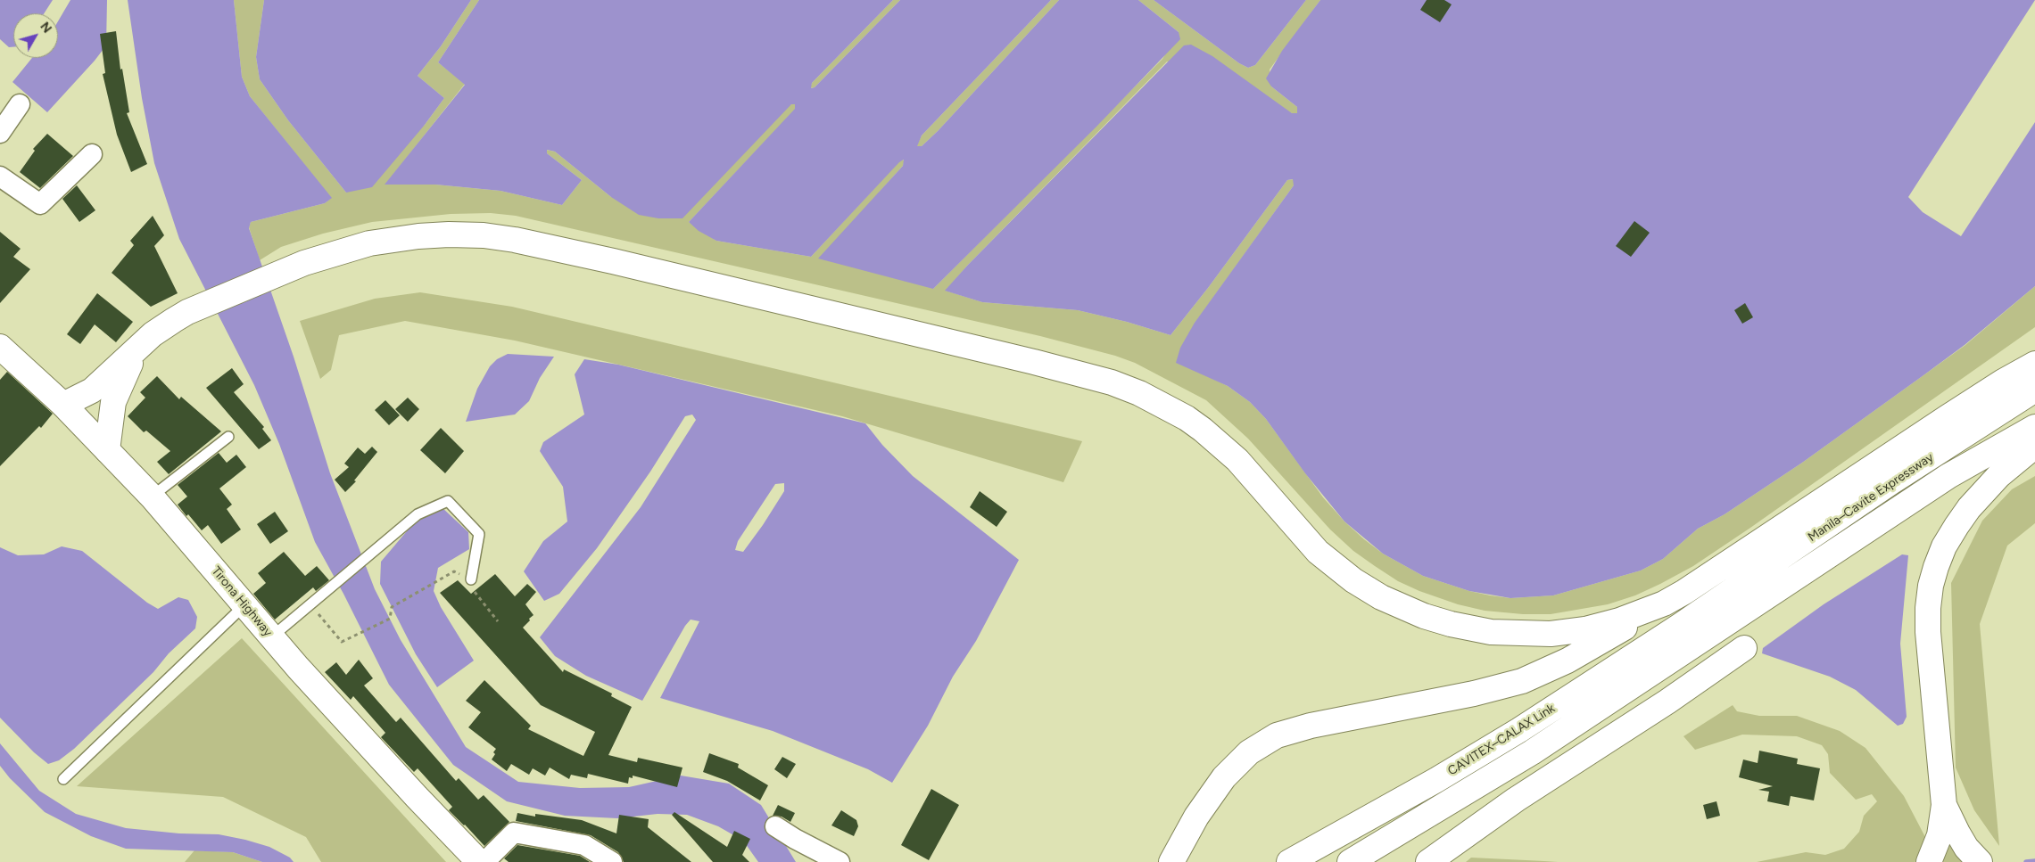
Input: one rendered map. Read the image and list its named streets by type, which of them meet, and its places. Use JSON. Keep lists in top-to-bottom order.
{
  "streets": {
    "main road": ["Manila–Cavite Expressway", "Tirona Highway", "CAVITEX–CALAX Link"]
  },
  "crossings": [
    ["Manila–Cavite Expressway", "CAVITEX–CALAX Link"]
  ],
  "north": "top right"
}
